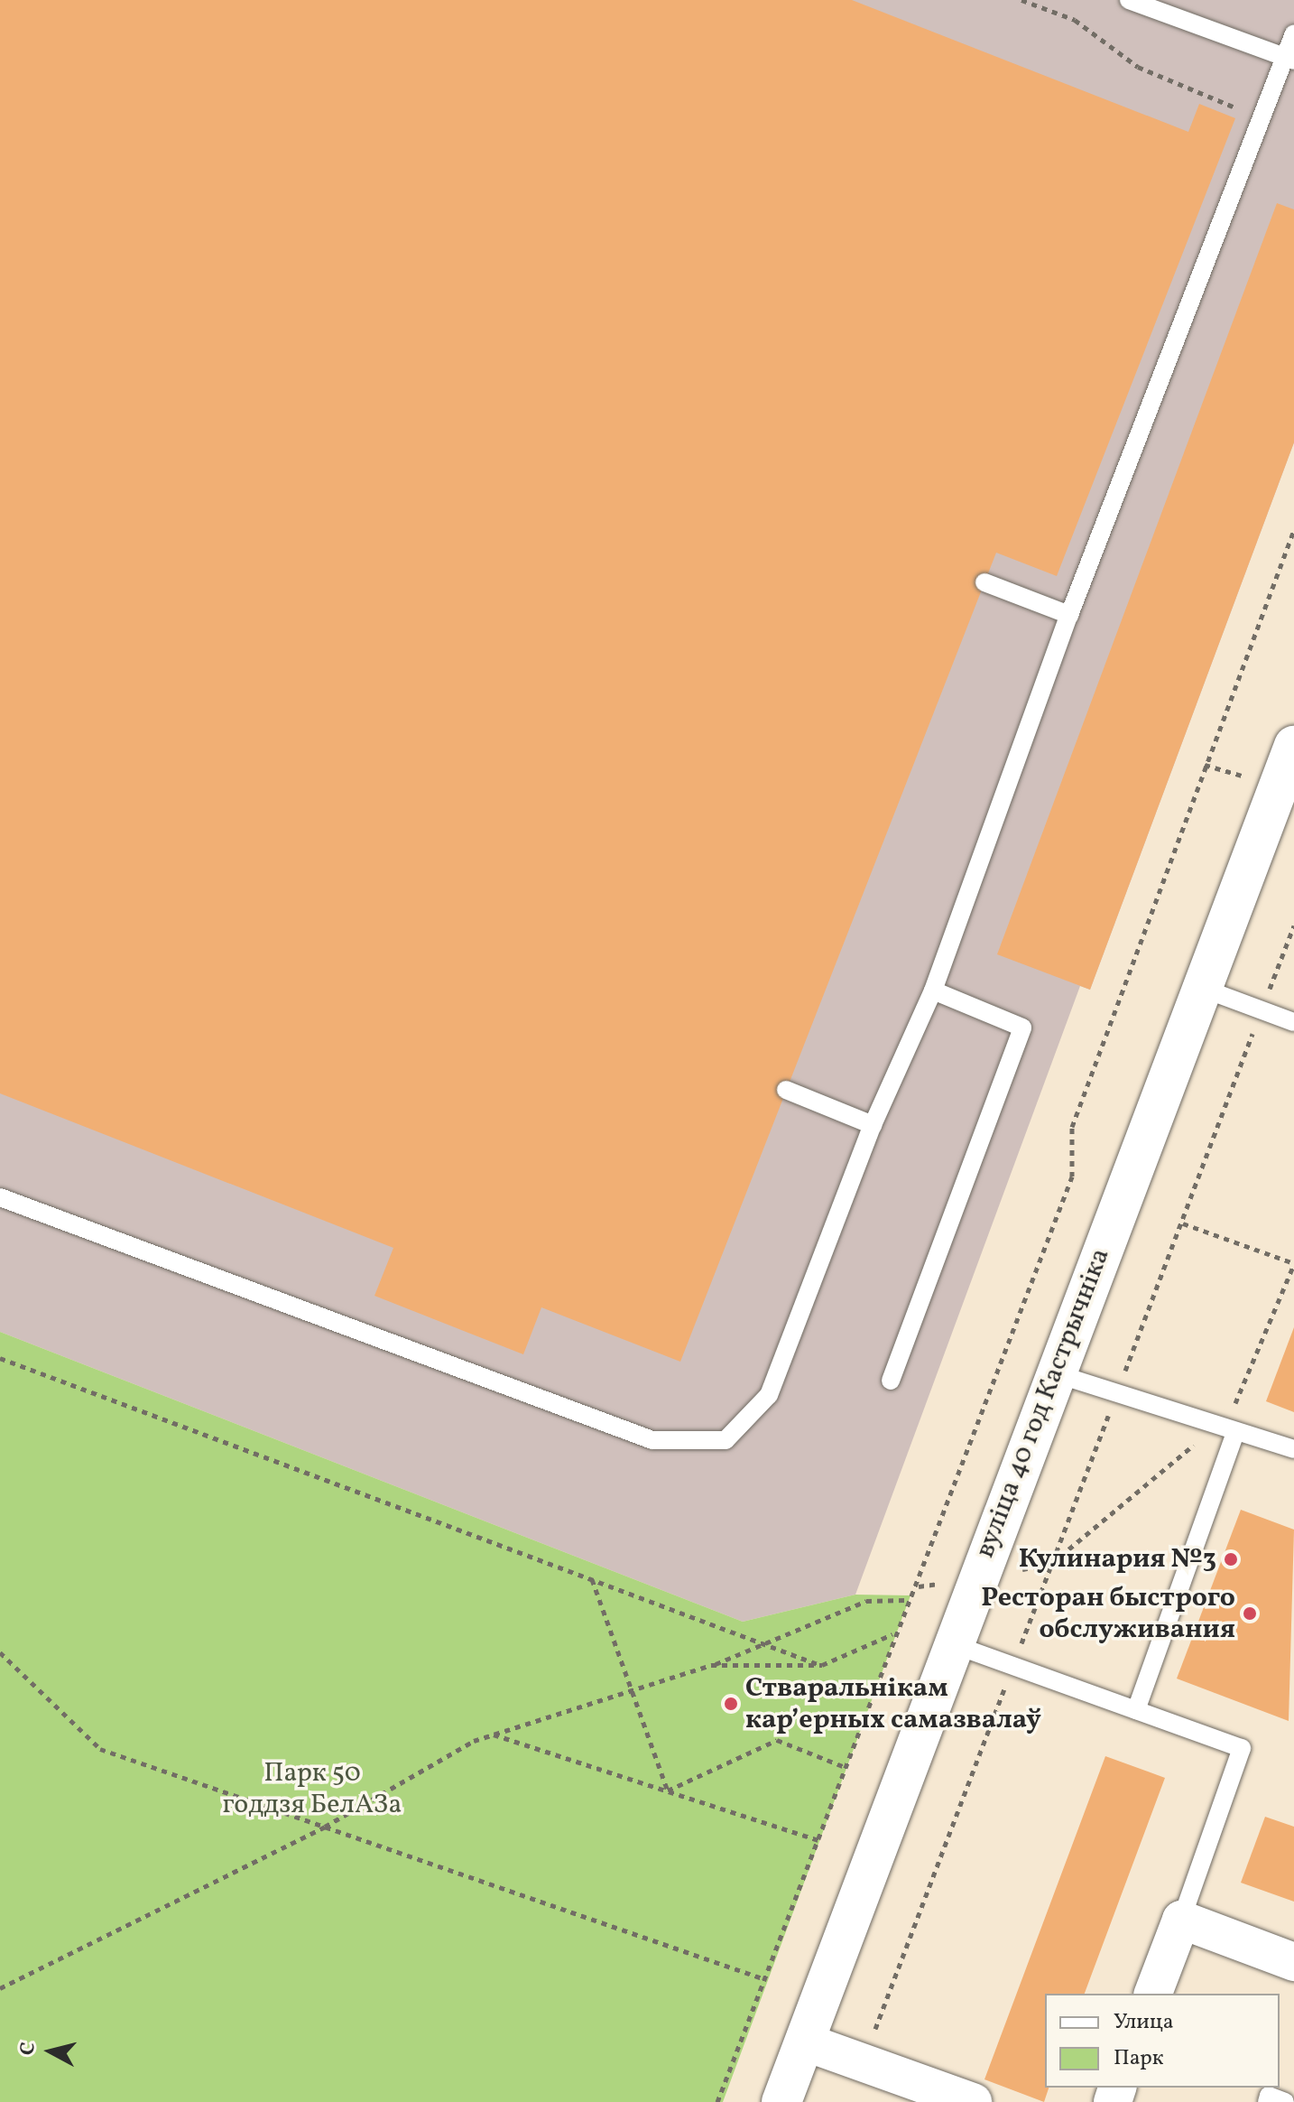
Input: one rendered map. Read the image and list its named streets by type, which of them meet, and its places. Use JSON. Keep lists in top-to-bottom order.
{
  "streets": {
    "main road": ["вуліца 40 год Кастрычніка"]
  },
  "parks": ["Парк 50 годдзя БелАЗа"],
  "places": ["Кулинария №3", "Ресторан быстрого обслуживания", "Стваральнікам карʼерных самазвалаў"],
  "legend": ["Улица", "Парк"],
  "north": "left"
}
